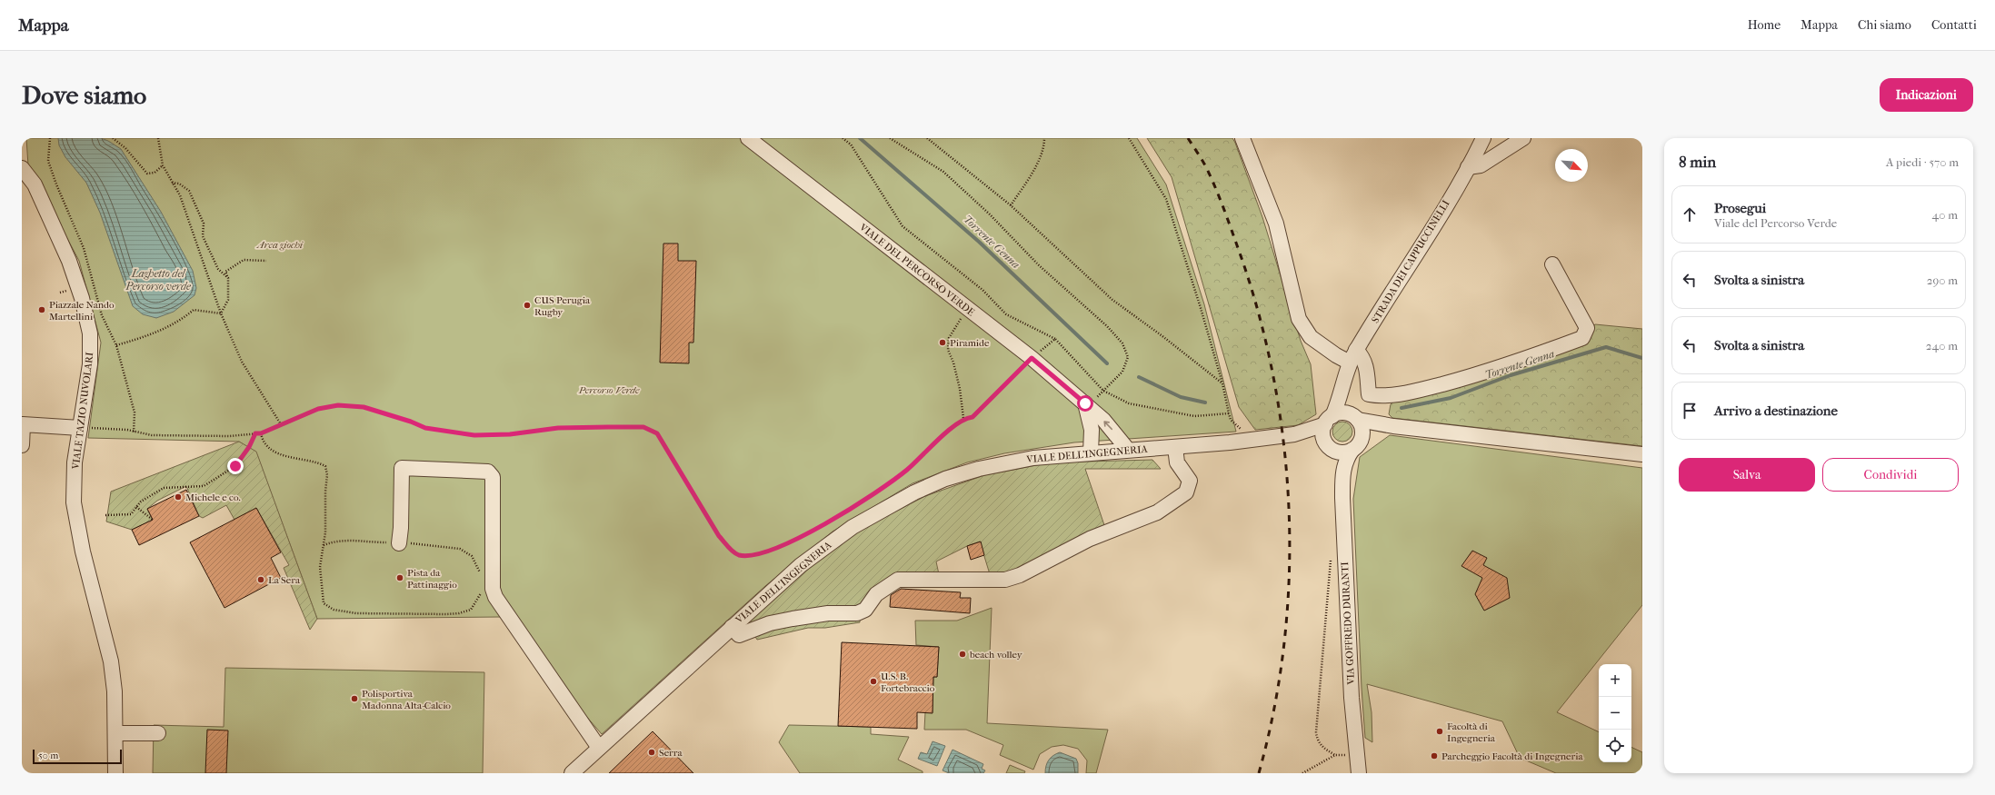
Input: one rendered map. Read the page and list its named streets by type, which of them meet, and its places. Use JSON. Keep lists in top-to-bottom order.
{
  "streets": {
    "street": [
      "STRADA DEI CAPPUCCINELLI",
      "VIALE DEL PERCORSO VERDE",
      "VIALE TAZIO NUVOLARI",
      "VIALE DELL'INGEGNERIA",
      "VIA GOFFREDO DURANTI"
    ]
  },
  "crossings": [
    ["STRADA DEI CAPPUCCINELLI", "VIALE DELL'INGEGNERIA"],
    ["STRADA DEI CAPPUCCINELLI", "VIA GOFFREDO DURANTI"],
    ["VIALE DEL PERCORSO VERDE", "VIALE DELL'INGEGNERIA"],
    ["VIALE DELL'INGEGNERIA", "VIA GOFFREDO DURANTI"]
  ],
  "water": ["Torrente Genna", "Laghetto del Percorso verde"],
  "parks": ["Area giochi", "Percorso Verde"],
  "places": [
    "CUS Perugia Rugby",
    "Piazzale Nando Martellini",
    "Piramide",
    "Michele e co.",
    "Pista da Pattinaggio",
    "La Sera",
    "beach volley",
    "U.S. B. Fortebraccio",
    "Polisportiva Madonna Alta-Calcio",
    "Facoltà di Ingegneria",
    "Serra",
    "Parcheggio Facoltà di Ingegneria"
  ],
  "scale_bar": "50 m",
  "north": "bottom right",
  "page": {
    "header": "Mappa",
    "nav": [
      "Home",
      "Mappa",
      "Chi siamo",
      "Contatti"
    ],
    "buttons": [
      "Indicazioni",
      ["Salva", "Condividi"]
    ],
    "title": "Dove siamo",
    "heading": ["8 min", "A piedi · 570 m"],
    "list": [
      ["Prosegui", "Viale del Percorso Verde", "40 m"],
      ["Svolta a sinistra", "290 m"],
      ["Svolta a sinistra", "240 m"],
      "Arrivo a destinazione"
    ],
    "map_buttons": ["+", "−"],
    "scale": "50 m"
  }
}
